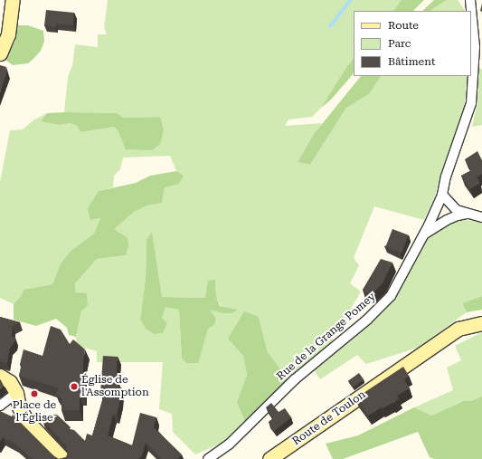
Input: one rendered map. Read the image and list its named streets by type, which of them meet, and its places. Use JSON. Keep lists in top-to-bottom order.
{
  "streets": {
    "main road": ["Route de Toulon"],
    "street": ["Rue de la Grange Pomey"]
  },
  "places": ["Église de l'Assomption", "Place de l'Église"],
  "legend": ["Route", "Parc", "Bâtiment"]
}
